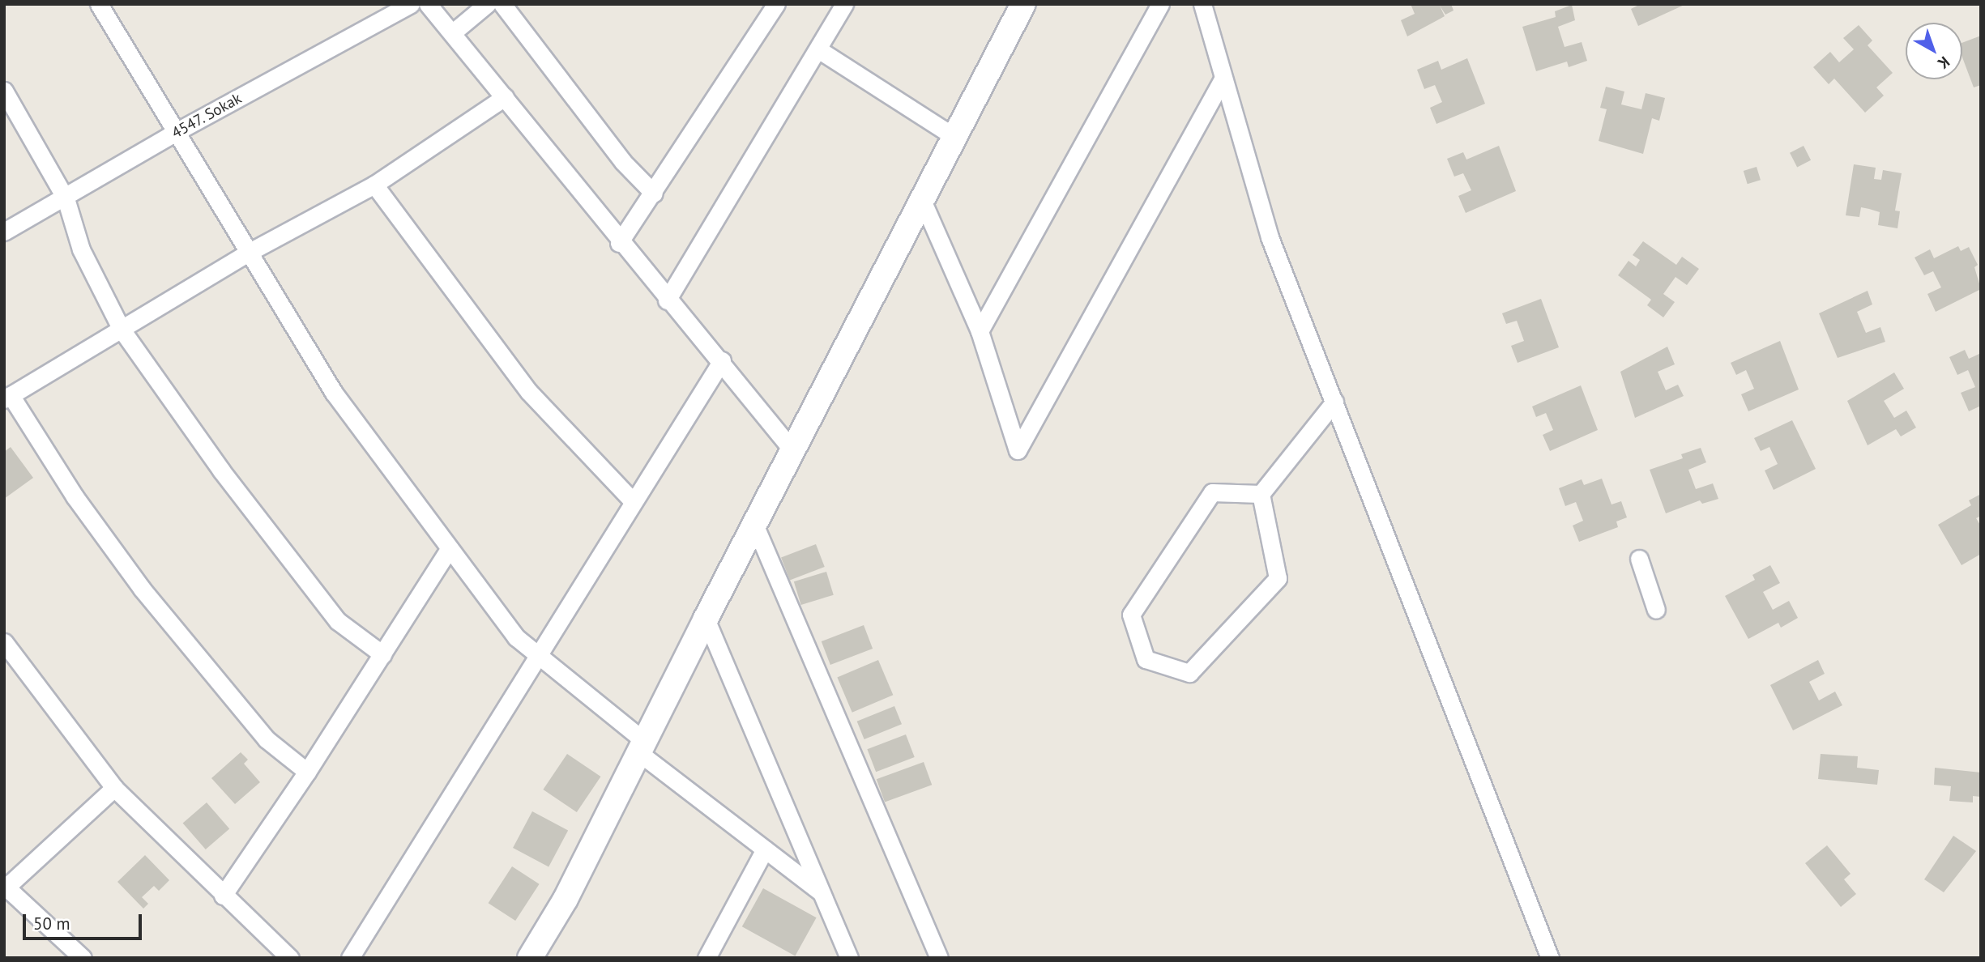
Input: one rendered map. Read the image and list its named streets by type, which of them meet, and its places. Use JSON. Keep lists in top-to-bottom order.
{
  "streets": {
    "street": ["4547. Sokak"]
  },
  "scale_bar": "50 m",
  "north": "bottom right"
}
